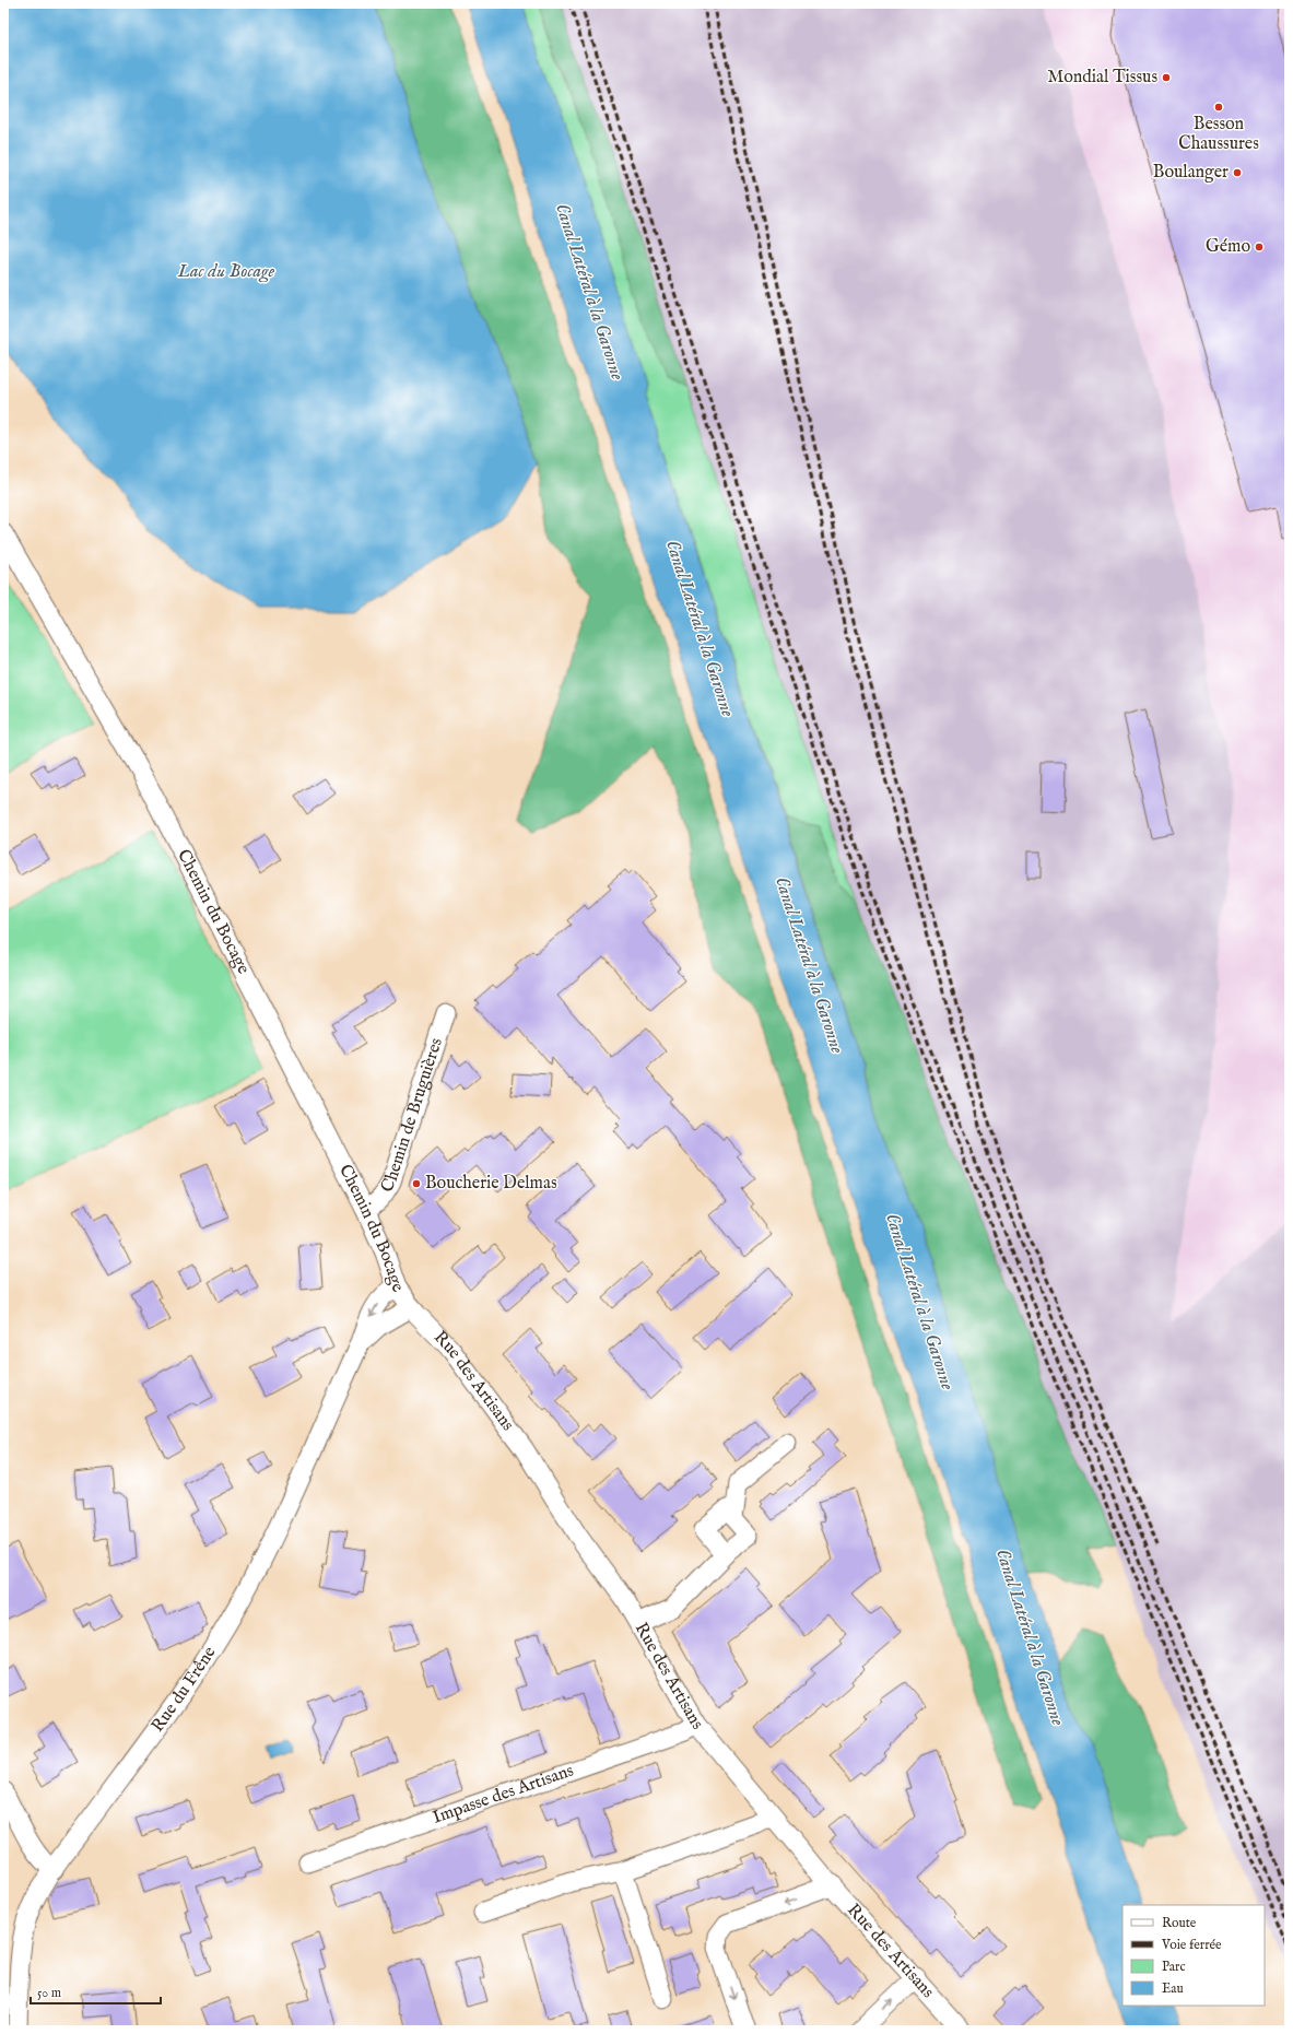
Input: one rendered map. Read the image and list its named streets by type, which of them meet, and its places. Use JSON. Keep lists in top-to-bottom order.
{
  "streets": {
    "street": [
      "Chemin du Bocage",
      "Chemin de Bruguières",
      "Rue des Artisans",
      "Rue du Frêne",
      "Impasse des Artisans"
    ]
  },
  "crossings": [
    ["Chemin du Bocage", "Chemin de Bruguières"],
    ["Chemin du Bocage", "Rue des Artisans"],
    ["Chemin du Bocage", "Rue du Frêne"],
    ["Rue des Artisans", "Rue du Frêne"],
    ["Rue des Artisans", "Impasse des Artisans"]
  ],
  "water": ["Lac du Bocage", "Canal Latéral à la Garonne"],
  "places": [
    "Mondial Tissus",
    "Besson Chaussures",
    "Boulanger",
    "Gémo",
    "Boucherie Delmas"
  ],
  "legend": [
    "Route",
    "Voie ferrée",
    "Parc",
    "Eau"
  ],
  "scale_bar": "50 m"
}
